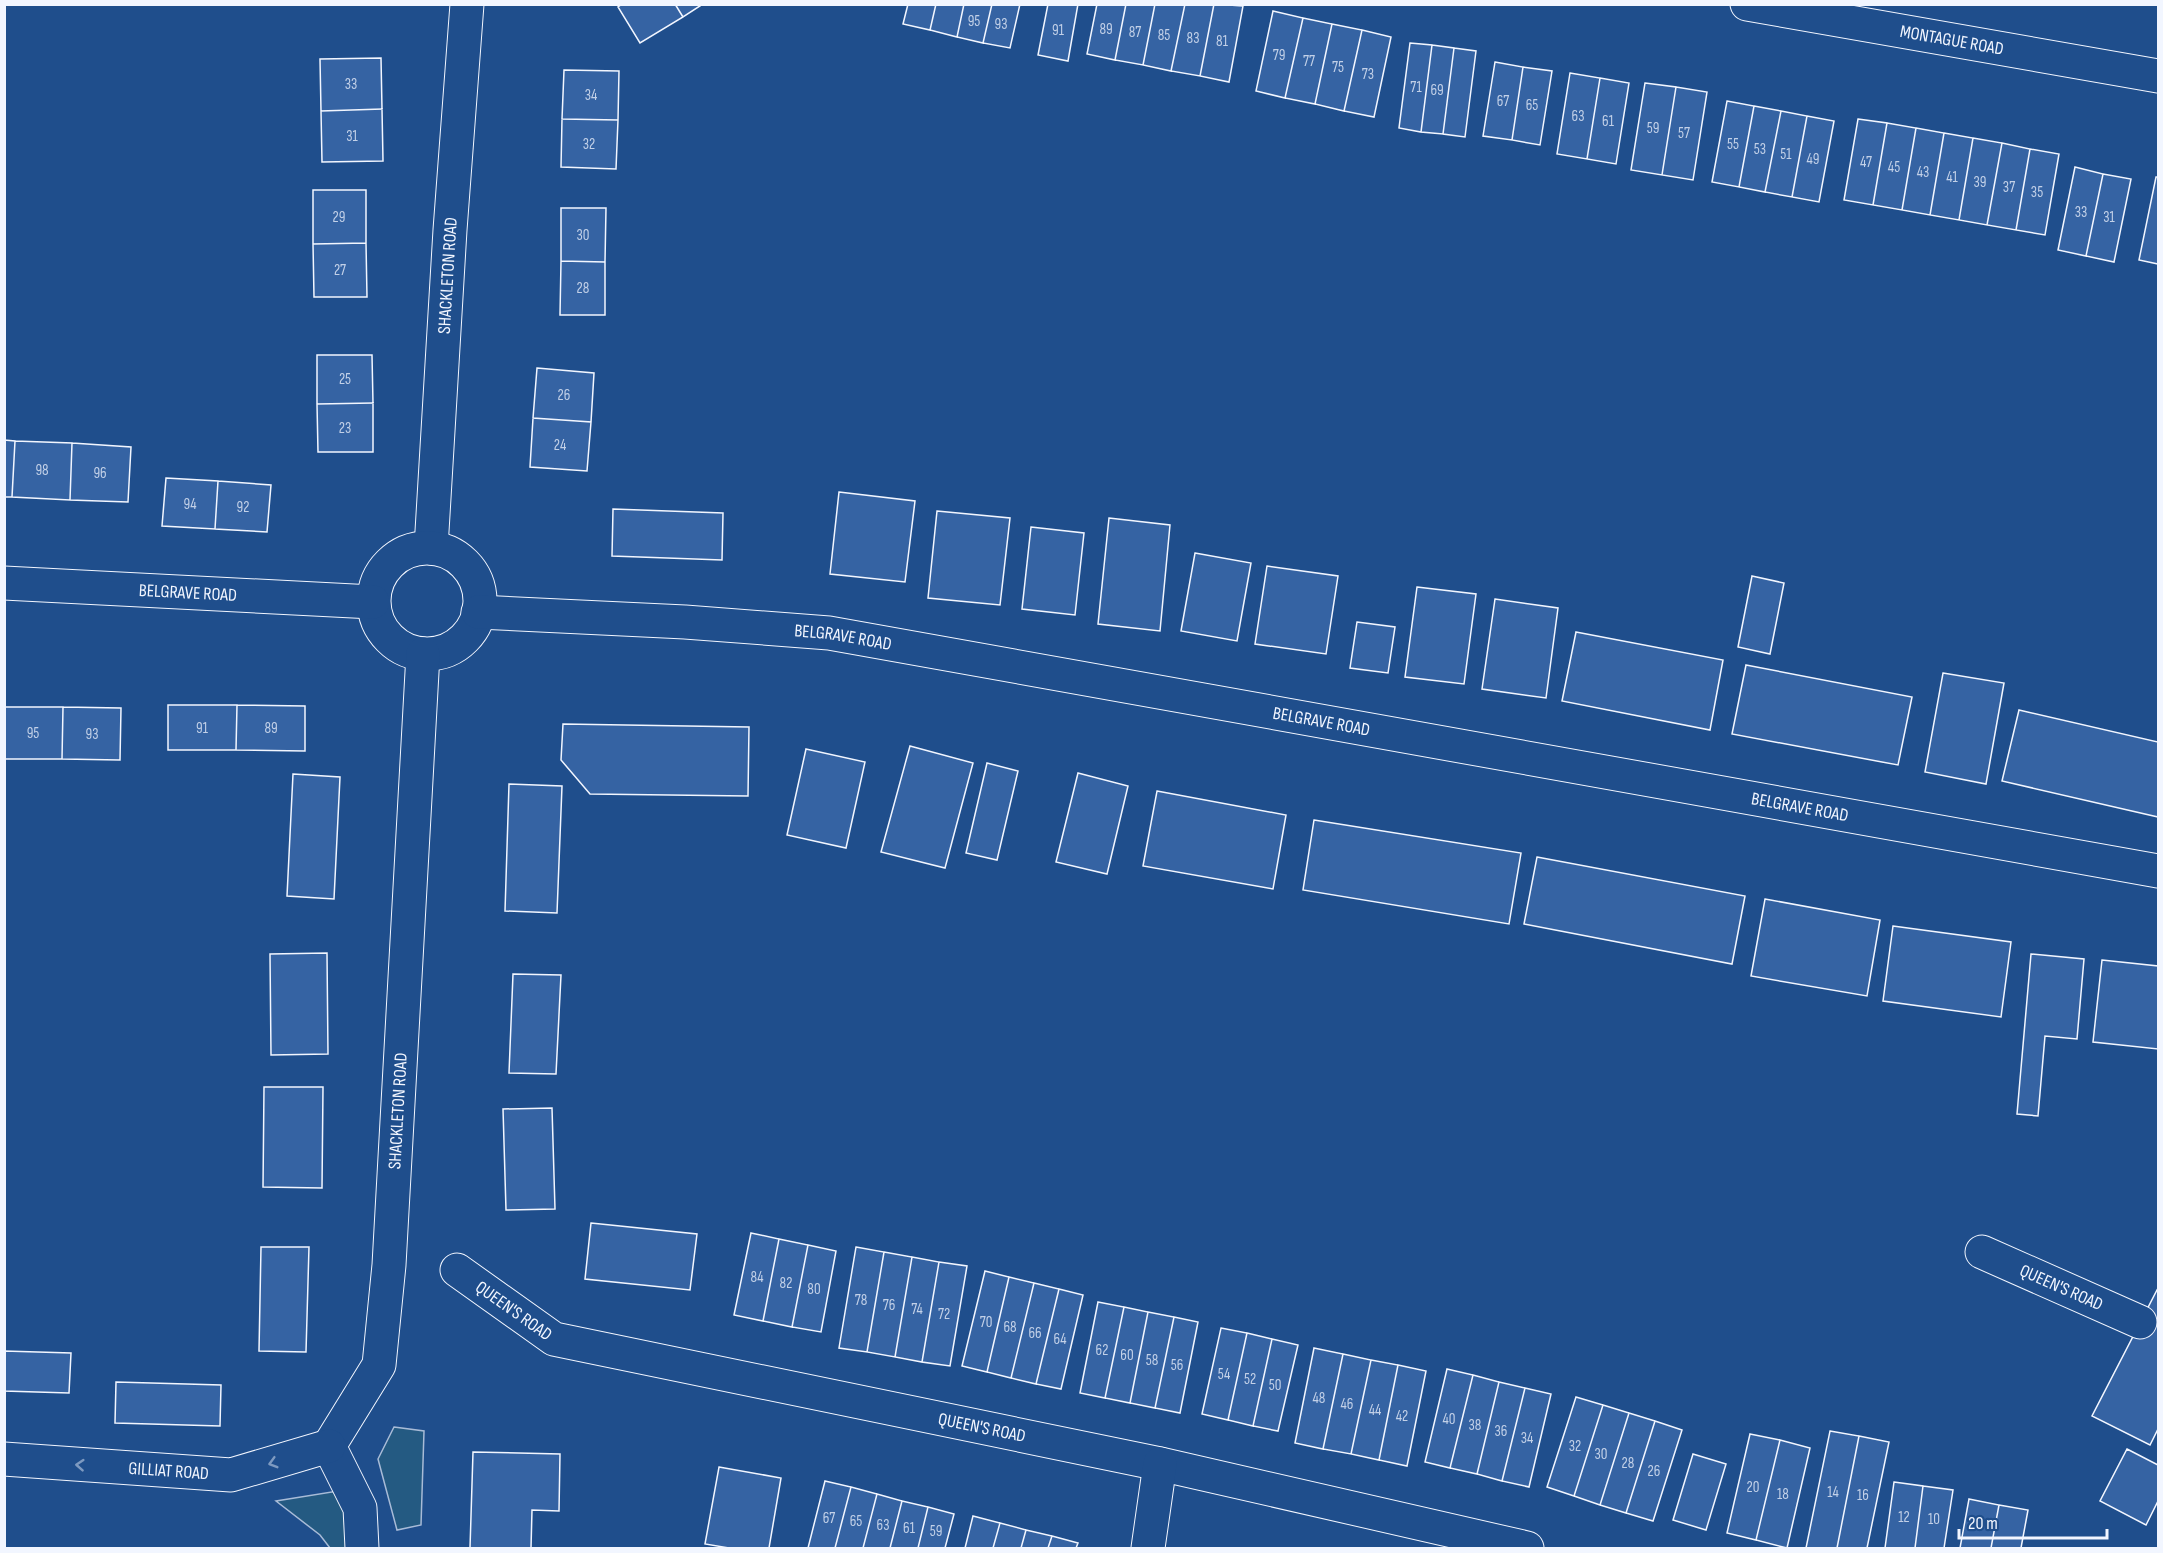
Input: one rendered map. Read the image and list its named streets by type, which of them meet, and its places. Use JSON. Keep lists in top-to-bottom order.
{
  "streets": {
    "street": [
      "MONTAGUE ROAD",
      "SHACKLETON ROAD",
      "BELGRAVE ROAD",
      "QUEEN'S ROAD",
      "GILLIAT ROAD"
    ]
  },
  "crossings": [
    ["SHACKLETON ROAD", "BELGRAVE ROAD"],
    ["SHACKLETON ROAD", "GILLIAT ROAD"]
  ],
  "one_way": ["GILLIAT ROAD"],
  "house_numbers": [
    "95",
    "93",
    "89",
    "91",
    "87",
    "85",
    "83",
    "81",
    "79",
    "77",
    "75",
    "73",
    "33",
    "71",
    "69",
    "34",
    "67",
    "65",
    "63",
    "61",
    "59",
    "57",
    "31",
    "32",
    "55",
    "53",
    "51",
    "49",
    "47",
    "45",
    "43",
    "41",
    "39",
    "37",
    "35",
    "33",
    "29",
    "31",
    "30",
    "27",
    "28",
    "25",
    "26",
    "23",
    "24",
    "98",
    "96",
    "94",
    "92",
    "91",
    "89",
    "95",
    "93",
    "84",
    "82",
    "80",
    "78",
    "76",
    "74",
    "72",
    "70",
    "68",
    "66",
    "64",
    "62",
    "60",
    "58",
    "56",
    "54",
    "52",
    "50",
    "48",
    "46",
    "44",
    "42",
    "40",
    "38",
    "36",
    "34",
    "32",
    "30",
    "28",
    "26",
    "20",
    "14",
    "18",
    "16",
    "12",
    "67",
    "10",
    "65",
    "63",
    "61",
    "59"
  ],
  "scale_bar": "20 m"
}
